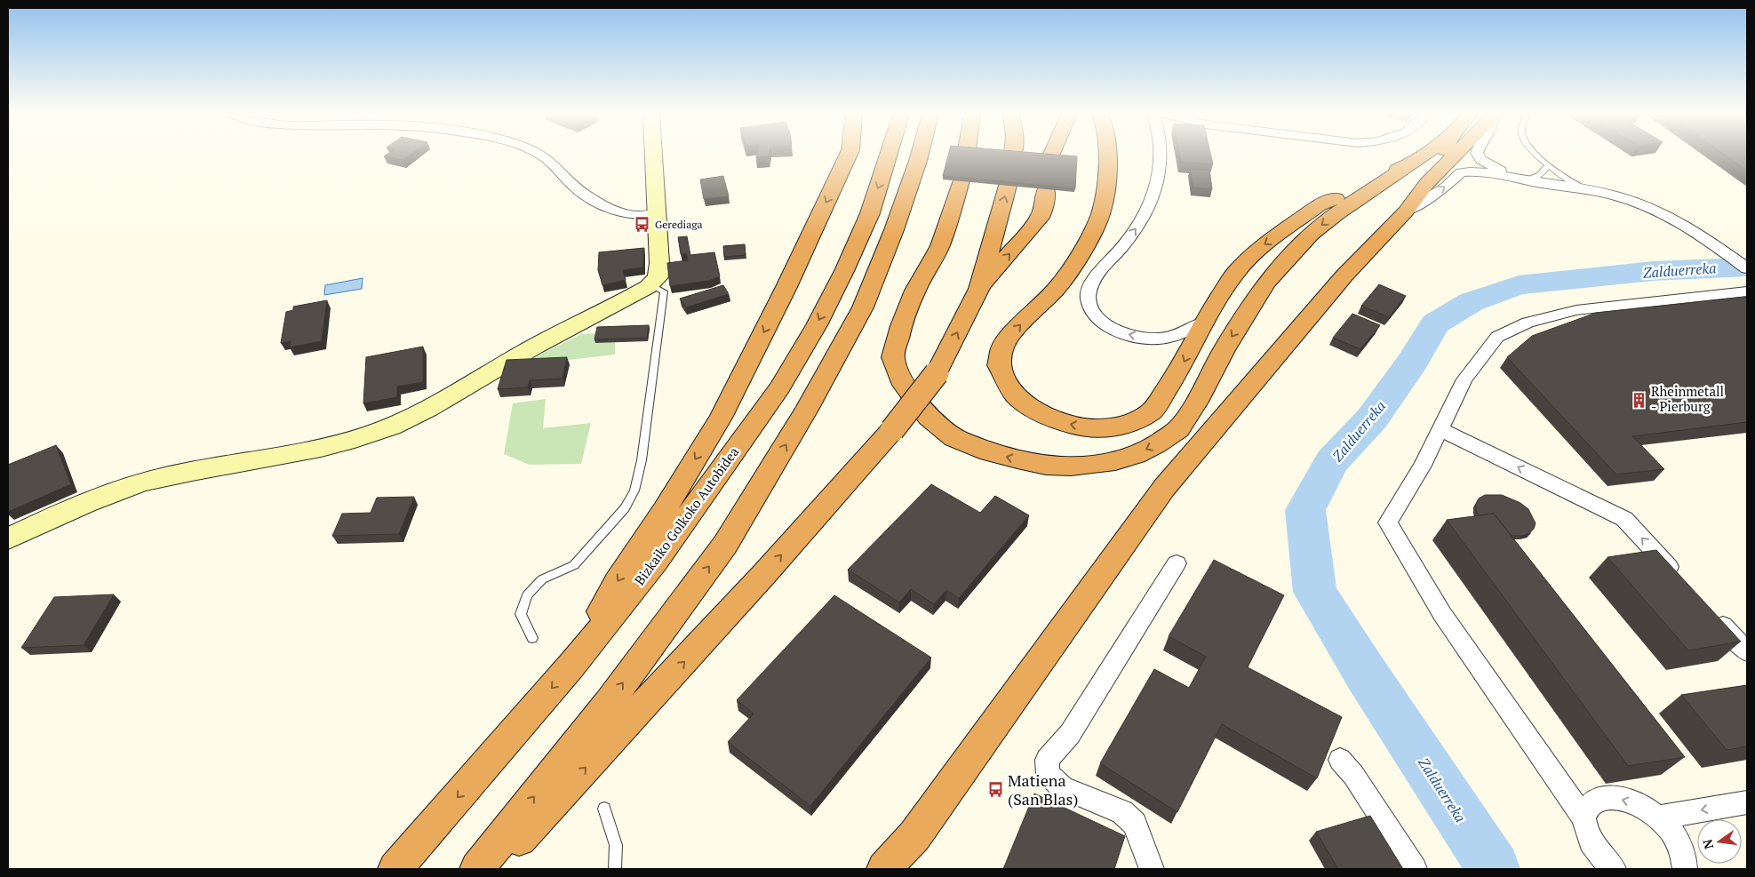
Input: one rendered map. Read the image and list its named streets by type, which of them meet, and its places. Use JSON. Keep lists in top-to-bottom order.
{
  "streets": {
    "highway": ["Bizkaiko Golkoko Autobidea"]
  },
  "water": ["Zalduerreka"],
  "places": {
    "bus stop": ["Gerediaga", "Matiena (San Blas)"],
    "building": ["Rheinmetall - Pierburg"]
  },
  "north": "left"
}
